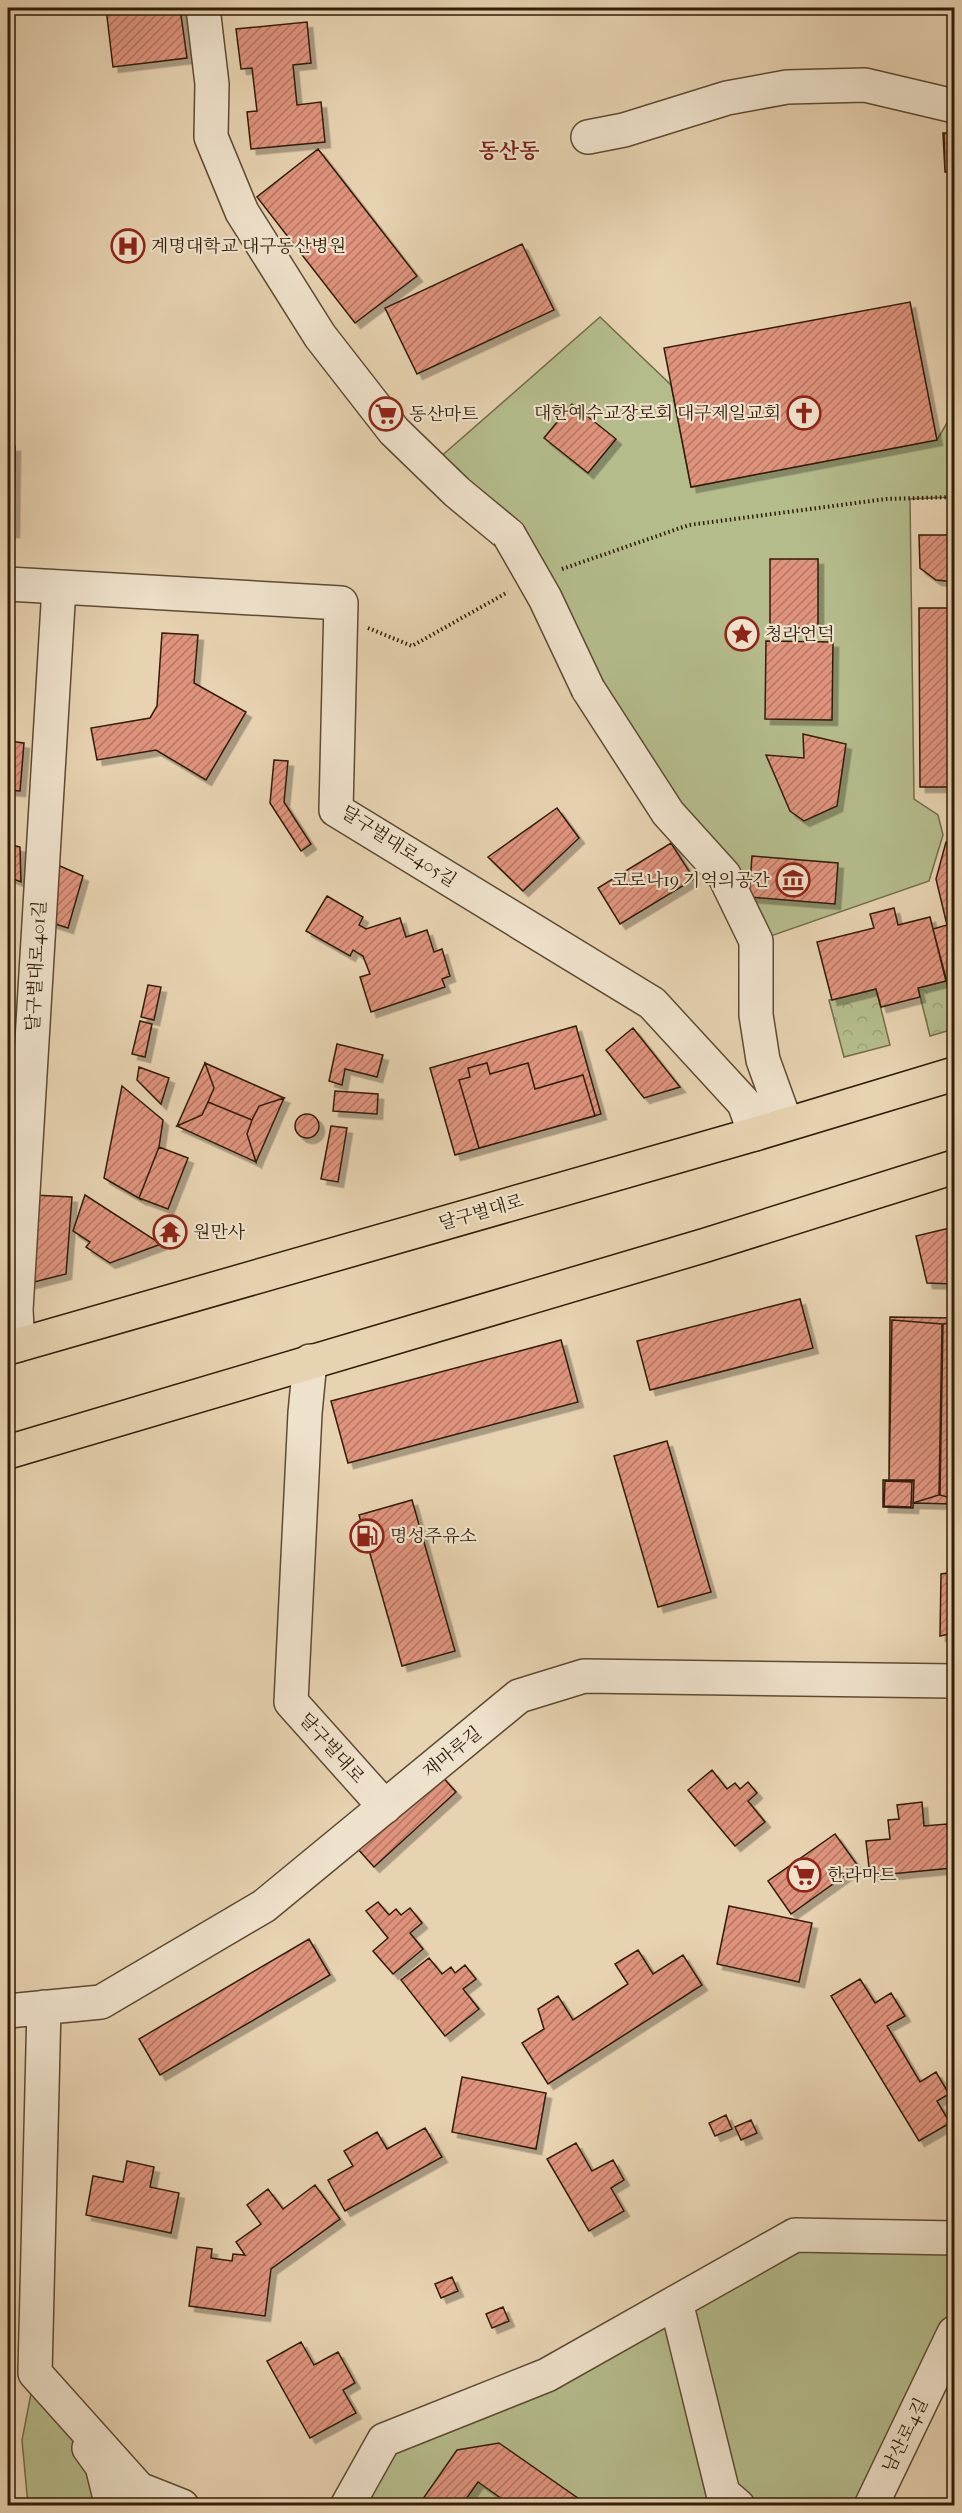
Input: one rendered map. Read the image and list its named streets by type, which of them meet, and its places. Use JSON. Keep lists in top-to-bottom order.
{
  "streets": {
    "main road": ["달구벌대로"],
    "street": [
      "달구벌대로405길",
      "달구벌대로401길",
      "재마루길",
      "남산로4길"
    ]
  },
  "crossings": [
    ["달구벌대로405길", "달구벌대로"],
    ["달구벌대로401길", "달구벌대로"],
    ["달구벌대로", "재마루길"]
  ],
  "districts": ["동산동"],
  "places": {
    "hospital": ["계명대학교 대구동산병원"],
    "church": ["대한예수교장로회 대구제일교회"],
    "supermarket": ["동산마트", "한라마트"],
    "place": ["청라언덕"],
    "museum": ["코로나19 기억의공간"],
    "temple": ["원만사"],
    "fuel station": ["명성주유소"]
  }
}
